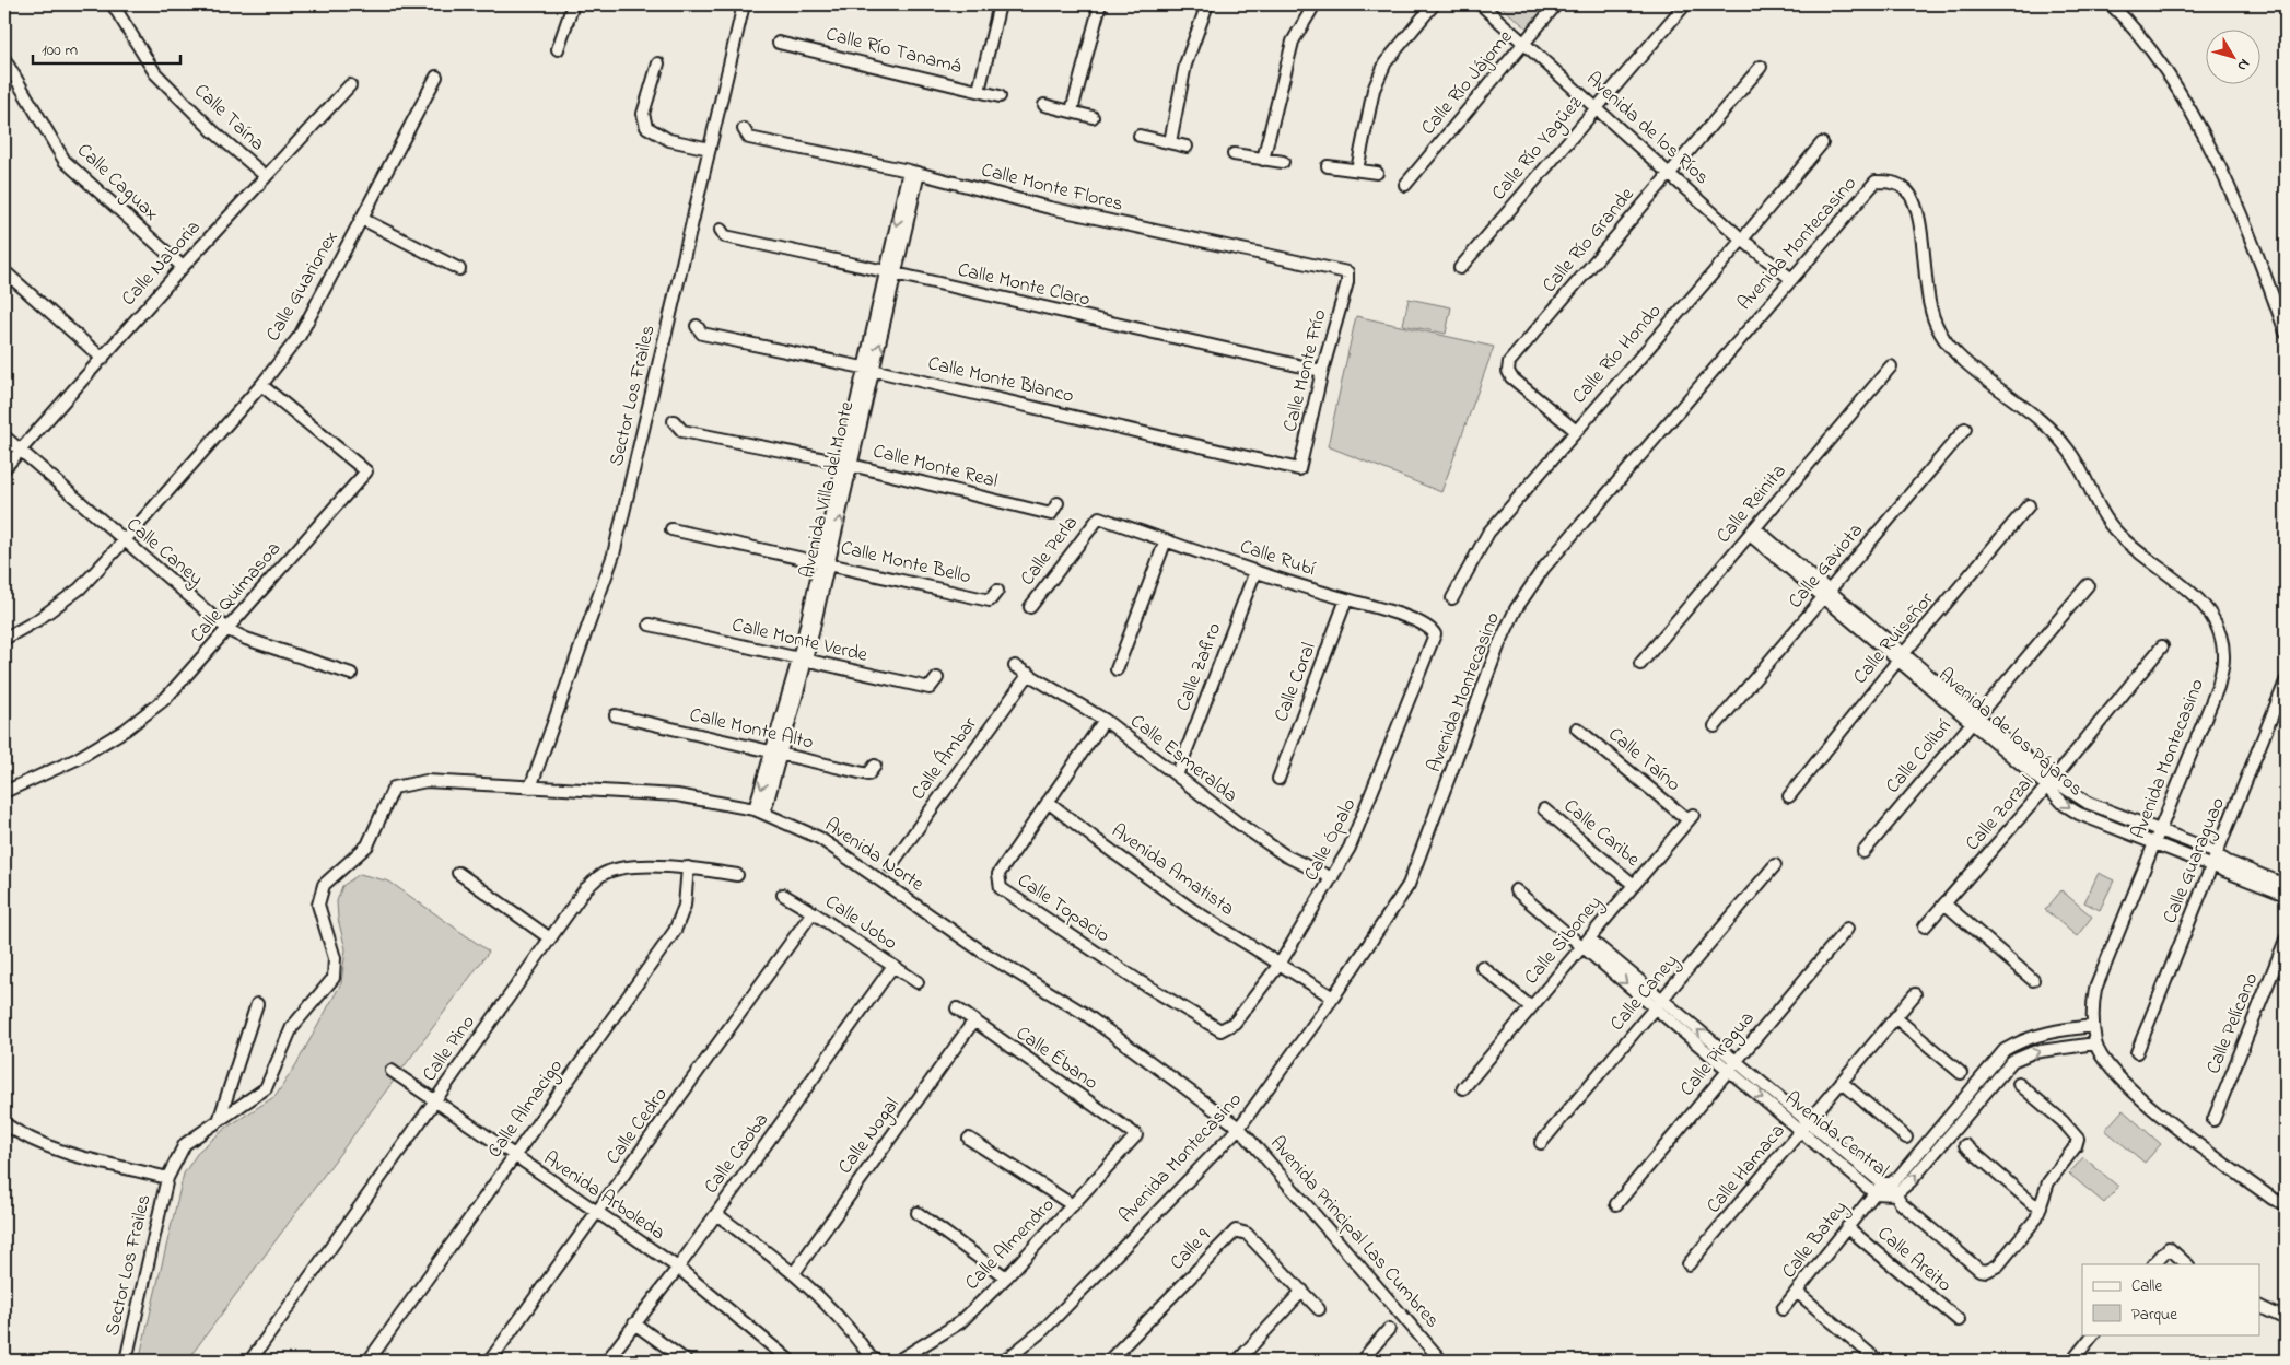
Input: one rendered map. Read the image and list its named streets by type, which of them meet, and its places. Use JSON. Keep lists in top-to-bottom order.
{
  "streets": {
    "street": [
      "Calle Río Tanamá",
      "Calle Río Jájome",
      "Calle Taína",
      "Avenida de los Ríos",
      "Calle Río Yagüez",
      "Calle Caguax",
      "Calle Monte Flores",
      "Calle Río Grande",
      "Avenida Montecasino",
      "Calle Naboria",
      "Calle Monte Claro",
      "Calle Guarionex",
      "Calle Río Hondo",
      "Calle Monte Frío",
      "Calle Monte Blanco",
      "Sector Los Frailes",
      "Calle Monte Real",
      "Avenida Villa del Monte",
      "Calle Reinita",
      "Calle Perla",
      "Calle Caney",
      "Calle Rubí",
      "Calle Monte Bello",
      "Calle Gaviota",
      "Calle Quimasoa",
      "Calle Ruiseñor",
      "Calle Monte Verde",
      "Calle Zafiro",
      "Calle Coral",
      "Calle Monte Alto",
      "Avenida de los Pájaros",
      "Calle Colibrí",
      "Calle Ámbar",
      "Calle Esmeralda",
      "Calle Taíno",
      "Calle Zorzal",
      "Calle Caribe",
      "Calle Ópalo",
      "Avenida Norte",
      "Calle Guaraguao",
      "Avenida Amatista",
      "Calle Topacio",
      "Calle Jobo",
      "Calle Siboney",
      "Calle Pelícano",
      "Calle Pino",
      "Calle Piragua",
      "Calle Ébano",
      "Calle Almacigo",
      "Calle Cedro",
      "Avenida Central",
      "Calle Nogal",
      "Calle Caoba",
      "Calle Hamaca",
      "Avenida Arboleda",
      "Avenida Principal Las Cumbres",
      "Calle Batey",
      "Calle Almendro",
      "Calle 9",
      "Calle Areito"
    ]
  },
  "crossings": [
    ["Calle Río Jájome", "Avenida de los Ríos"],
    ["Calle Taína", "Calle Naboria"],
    ["Avenida de los Ríos", "Calle Río Yagüez"],
    ["Avenida de los Ríos", "Calle Río Grande"],
    ["Avenida de los Ríos", "Avenida Montecasino"],
    ["Avenida de los Ríos", "Calle Río Hondo"],
    ["Calle Caguax", "Calle Naboria"],
    ["Calle Monte Flores", "Calle Monte Frío"],
    ["Calle Monte Flores", "Avenida Villa del Monte"],
    ["Calle Río Grande", "Calle Río Hondo"],
    ["Avenida Montecasino", "Avenida de los Pájaros"],
    ["Avenida Montecasino", "Avenida Norte"],
    ["Avenida Montecasino", "Avenida Amatista"],
    ["Avenida Montecasino", "Avenida Central"],
    ["Avenida Montecasino", "Avenida Principal Las Cumbres"],
    ["Calle Naboria", "Calle Caney"],
    ["Calle Monte Claro", "Calle Monte Frío"],
    ["Calle Monte Claro", "Avenida Villa del Monte"],
    ["Calle Guarionex", "Calle Caney"],
    ["Calle Guarionex", "Calle Quimasoa"],
    ["Calle Monte Frío", "Calle Monte Blanco"],
    ["Calle Monte Blanco", "Avenida Villa del Monte"],
    ["Sector Los Frailes", "Avenida Norte"],
    ["Calle Monte Real", "Avenida Villa del Monte"],
    ["Avenida Villa del Monte", "Calle Monte Bello"],
    ["Avenida Villa del Monte", "Calle Monte Verde"],
    ["Avenida Villa del Monte", "Calle Monte Alto"],
    ["Avenida Villa del Monte", "Avenida Norte"],
    ["Calle Reinita", "Avenida de los Pájaros"],
    ["Calle Perla", "Calle Rubí"],
    ["Calle Caney", "Calle Quimasoa"],
    ["Calle Caney", "Avenida Central"],
    ["Calle Rubí", "Calle Zafiro"],
    ["Calle Rubí", "Calle Coral"],
    ["Calle Rubí", "Calle Ópalo"],
    ["Calle Gaviota", "Avenida de los Pájaros"],
    ["Calle Ruiseñor", "Avenida de los Pájaros"],
    ["Calle Zafiro", "Calle Esmeralda"],
    ["Avenida de los Pájaros", "Calle Colibrí"],
    ["Avenida de los Pájaros", "Calle Zorzal"],
    ["Avenida de los Pájaros", "Calle Guaraguao"],
    ["Calle Ámbar", "Calle Esmeralda"],
    ["Calle Esmeralda", "Calle Ópalo"],
    ["Calle Esmeralda", "Calle Topacio"],
    ["Calle Taíno", "Calle Siboney"],
    ["Calle Caribe", "Calle Siboney"],
    ["Calle Ópalo", "Avenida Amatista"],
    ["Calle Ópalo", "Calle Topacio"],
    ["Avenida Norte", "Avenida Principal Las Cumbres"],
    ["Avenida Amatista", "Calle Topacio"],
    ["Calle Jobo", "Calle Cedro"],
    ["Calle Jobo", "Calle Caoba"],
    ["Calle Siboney", "Avenida Central"],
    ["Calle Pino", "Calle Almacigo"],
    ["Calle Pino", "Avenida Arboleda"],
    ["Calle Piragua", "Avenida Central"],
    ["Calle Ébano", "Calle Nogal"],
    ["Calle Ébano", "Calle Almendro"],
    ["Calle Almacigo", "Avenida Arboleda"],
    ["Calle Cedro", "Avenida Arboleda"],
    ["Avenida Central", "Calle Hamaca"],
    ["Avenida Central", "Calle Batey"],
    ["Calle Caoba", "Avenida Arboleda"],
    ["Calle Batey", "Calle Areito"]
  ],
  "legend": ["Calle", "Parque"],
  "scale_bar": "100 m",
  "north": "bottom right"
}
